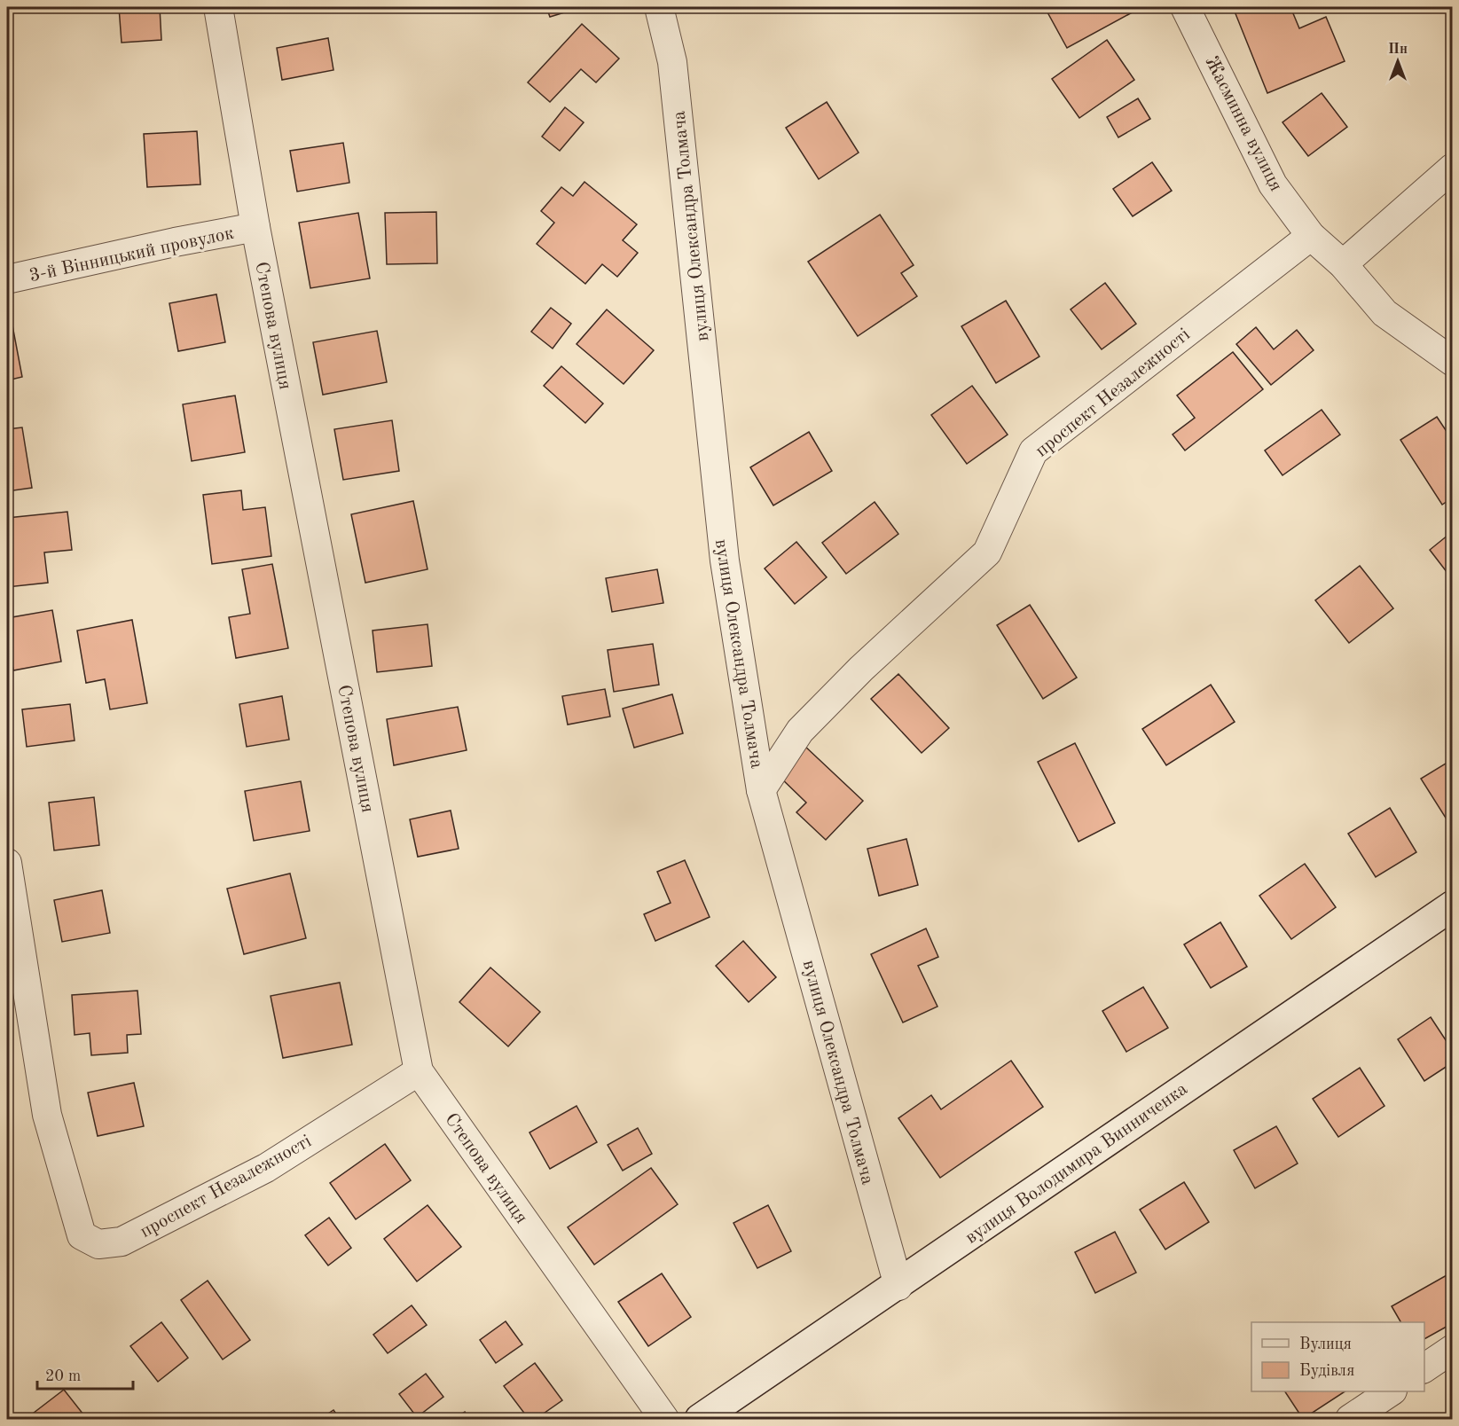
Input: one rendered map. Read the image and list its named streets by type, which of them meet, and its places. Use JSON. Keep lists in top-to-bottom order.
{
  "streets": {
    "main road": ["вулиця Володимира Винниченка"],
    "street": [
      "Жасминна вулиця",
      "вулиця Олександра Толмача",
      "3-й Вінницький провулок",
      "Степова вулиця",
      "проспект Незалежності"
    ]
  },
  "crossings": [
    ["Жасминна вулиця", "проспект Незалежності"],
    ["вулиця Олександра Толмача", "проспект Незалежності"],
    ["вулиця Олександра Толмача", "вулиця Володимира Винниченка"],
    ["3-й Вінницький провулок", "Степова вулиця"],
    ["Степова вулиця", "проспект Незалежності"]
  ],
  "legend": ["Вулиця", "Будівля"],
  "scale_bar": "20 m",
  "north": "top"
}
